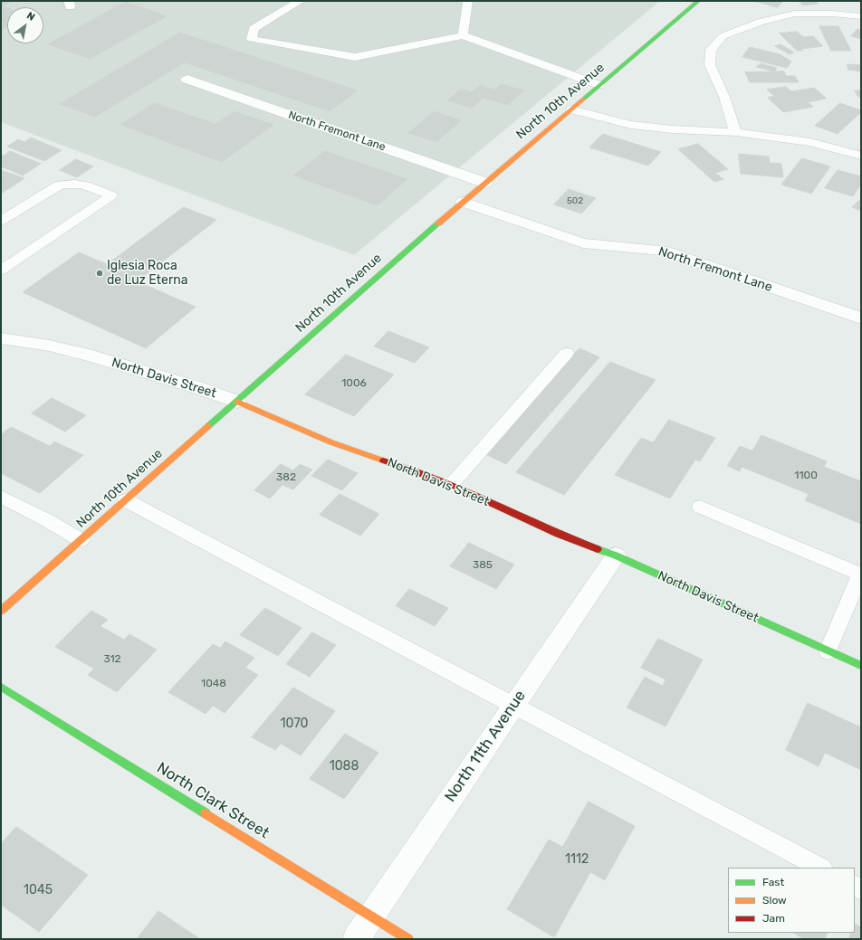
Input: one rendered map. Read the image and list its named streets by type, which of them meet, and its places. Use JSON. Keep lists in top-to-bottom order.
{
  "streets": {
    "main road": ["North 10th Avenue", "North Davis Street", "North Clark Street"],
    "street": ["North Fremont Lane", "North 11th Avenue"]
  },
  "crossings": [
    ["North 10th Avenue", "North Fremont Lane"],
    ["North 10th Avenue", "North Davis Street"],
    ["North Davis Street", "North 11th Avenue"],
    ["North 11th Avenue", "North Clark Street"]
  ],
  "places": ["Iglesia Roca de Luz Eterna"],
  "house_numbers": [
    "502",
    "1006",
    "1100",
    "382",
    "385",
    "312",
    "1048",
    "1070",
    "1088",
    "1112",
    "1045"
  ],
  "legend": ["Fast", "Slow", "Jam"],
  "north": "top right"
}
